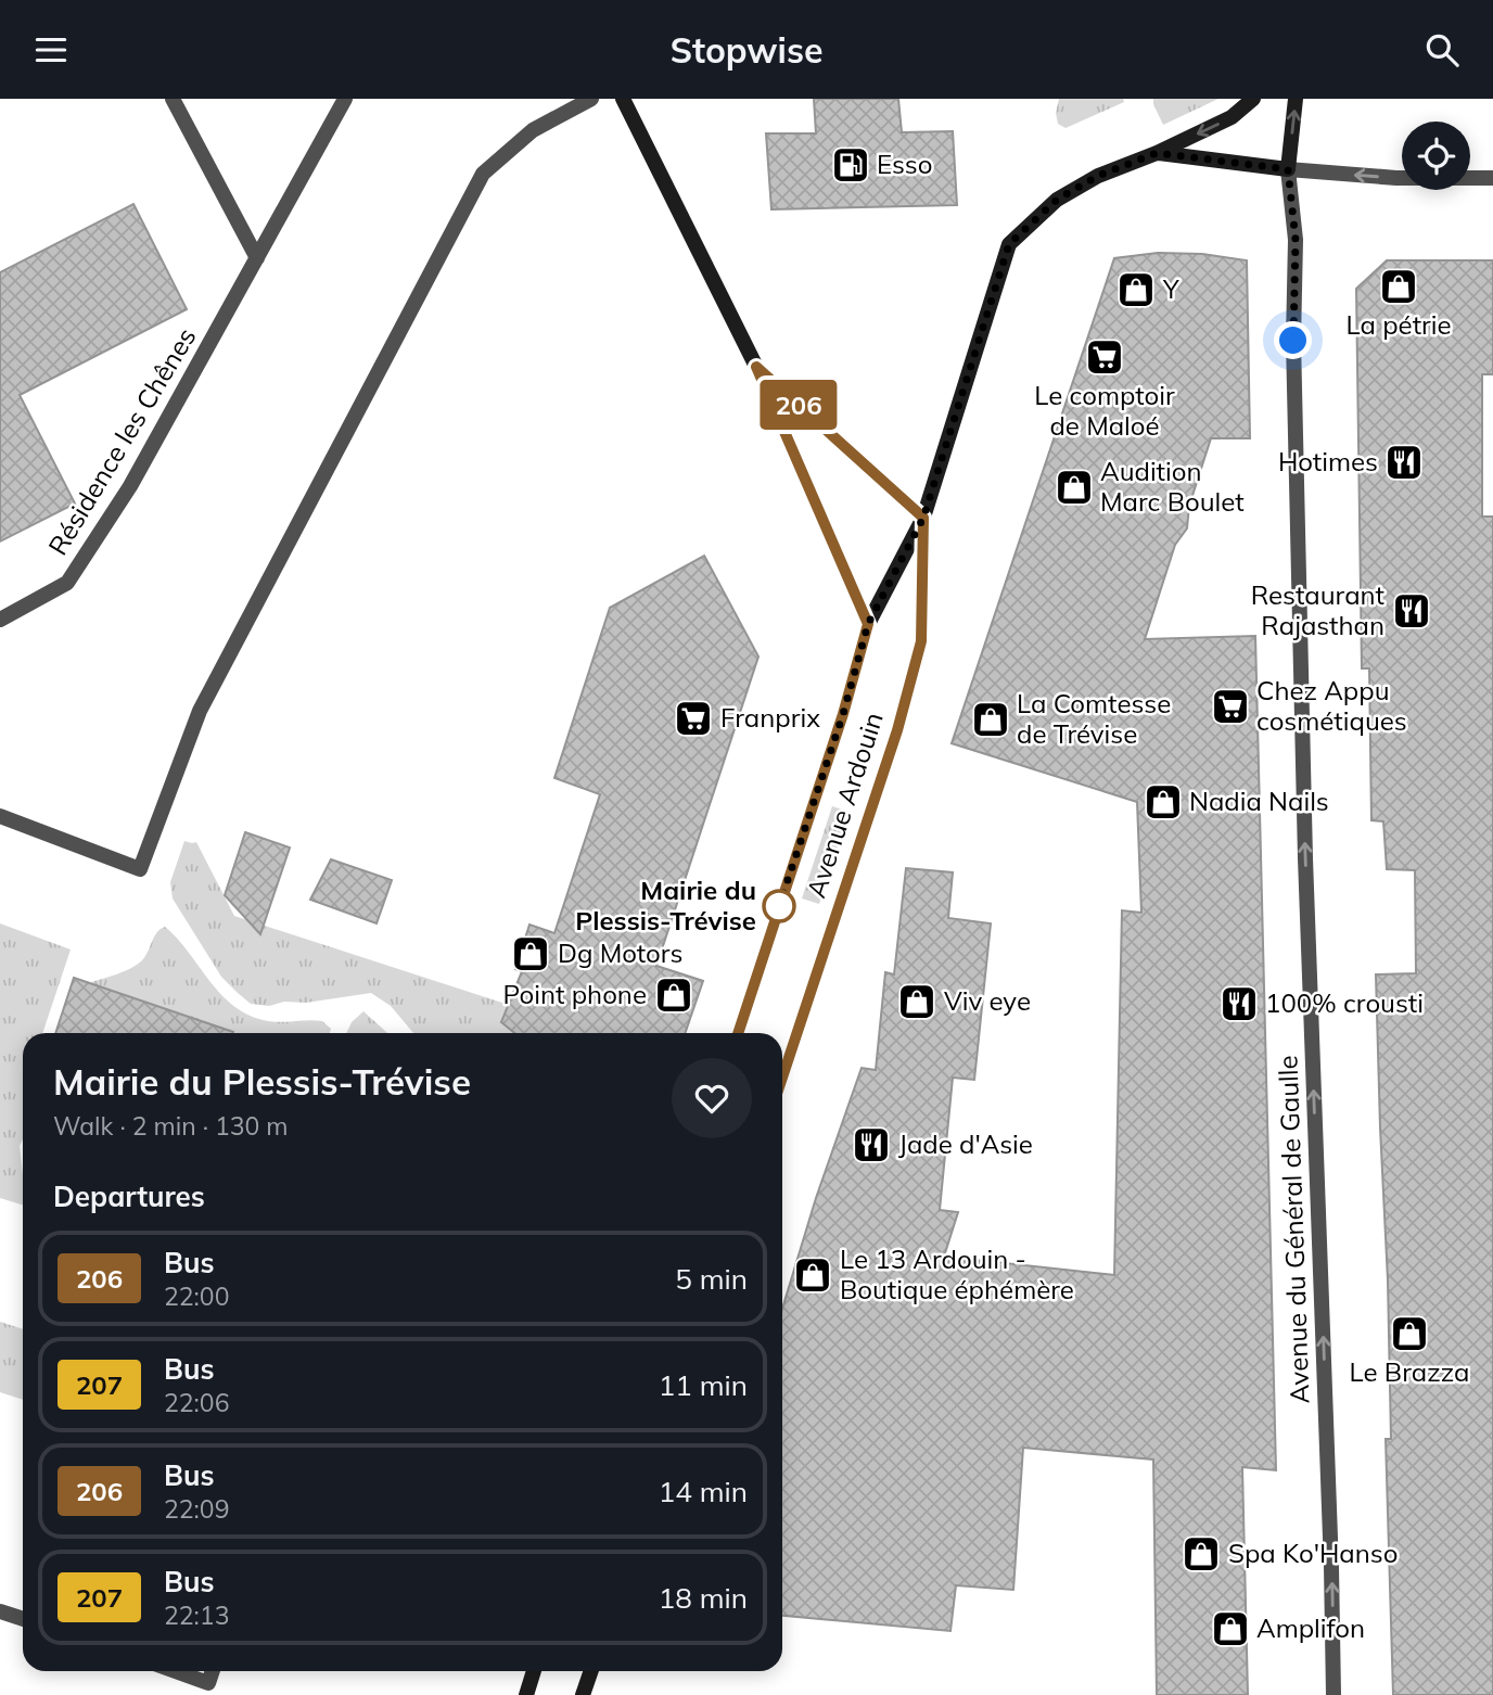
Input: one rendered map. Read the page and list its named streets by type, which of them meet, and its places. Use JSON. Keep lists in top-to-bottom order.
{
  "streets": {
    "street": ["Résidence les Chênes", "Avenue Ardouin", "Avenue du Général de Gaulle"]
  },
  "crossings": [
    ["Avenue Ardouin", "Avenue du Général de Gaulle"]
  ],
  "one_way": ["Avenue du Général de Gaulle"],
  "places": {
    "fuel station": ["Esso"],
    "shop": [
      "La pétrie",
      "Y",
      "Audition Marc Boulet",
      "La Comtesse de Trévise",
      "Nadia Nails",
      "Dg Motors",
      "Point phone",
      "Viv eye",
      "Le 13 Ardouin - Boutique éphémère",
      "Le Brazza",
      "Spa Ko'Hanso",
      "Amplifon"
    ],
    "supermarket": ["Le comptoir de Maloé", "Chez Appu cosmétiques", "Franprix"],
    "restaurant": [
      "Hotimes",
      "Restaurant Rajasthan",
      "100% crousti",
      "Jade d'Asie"
    ],
    "other": ["Mairie du Plessis-Trévise"]
  },
  "lines": ["bus line 206"],
  "page": {
    "header": "Stopwise",
    "on_map": "206",
    "heading": [
      ["Mairie du Plessis-Trévise", "Walk · 2 min · 130 m"],
      "Departures"
    ],
    "list": [
      {
        "mark": "206",
        "name": "Bus",
        "note": "22:00",
        "value": "5 min"
      },
      {
        "mark": "207",
        "name": "Bus",
        "note": "22:06",
        "value": "11 min"
      },
      {
        "mark": "206",
        "name": "Bus",
        "note": "22:09",
        "value": "14 min"
      },
      {
        "mark": "207",
        "name": "Bus",
        "note": "22:13",
        "value": "18 min"
      }
    ]
  }
}
